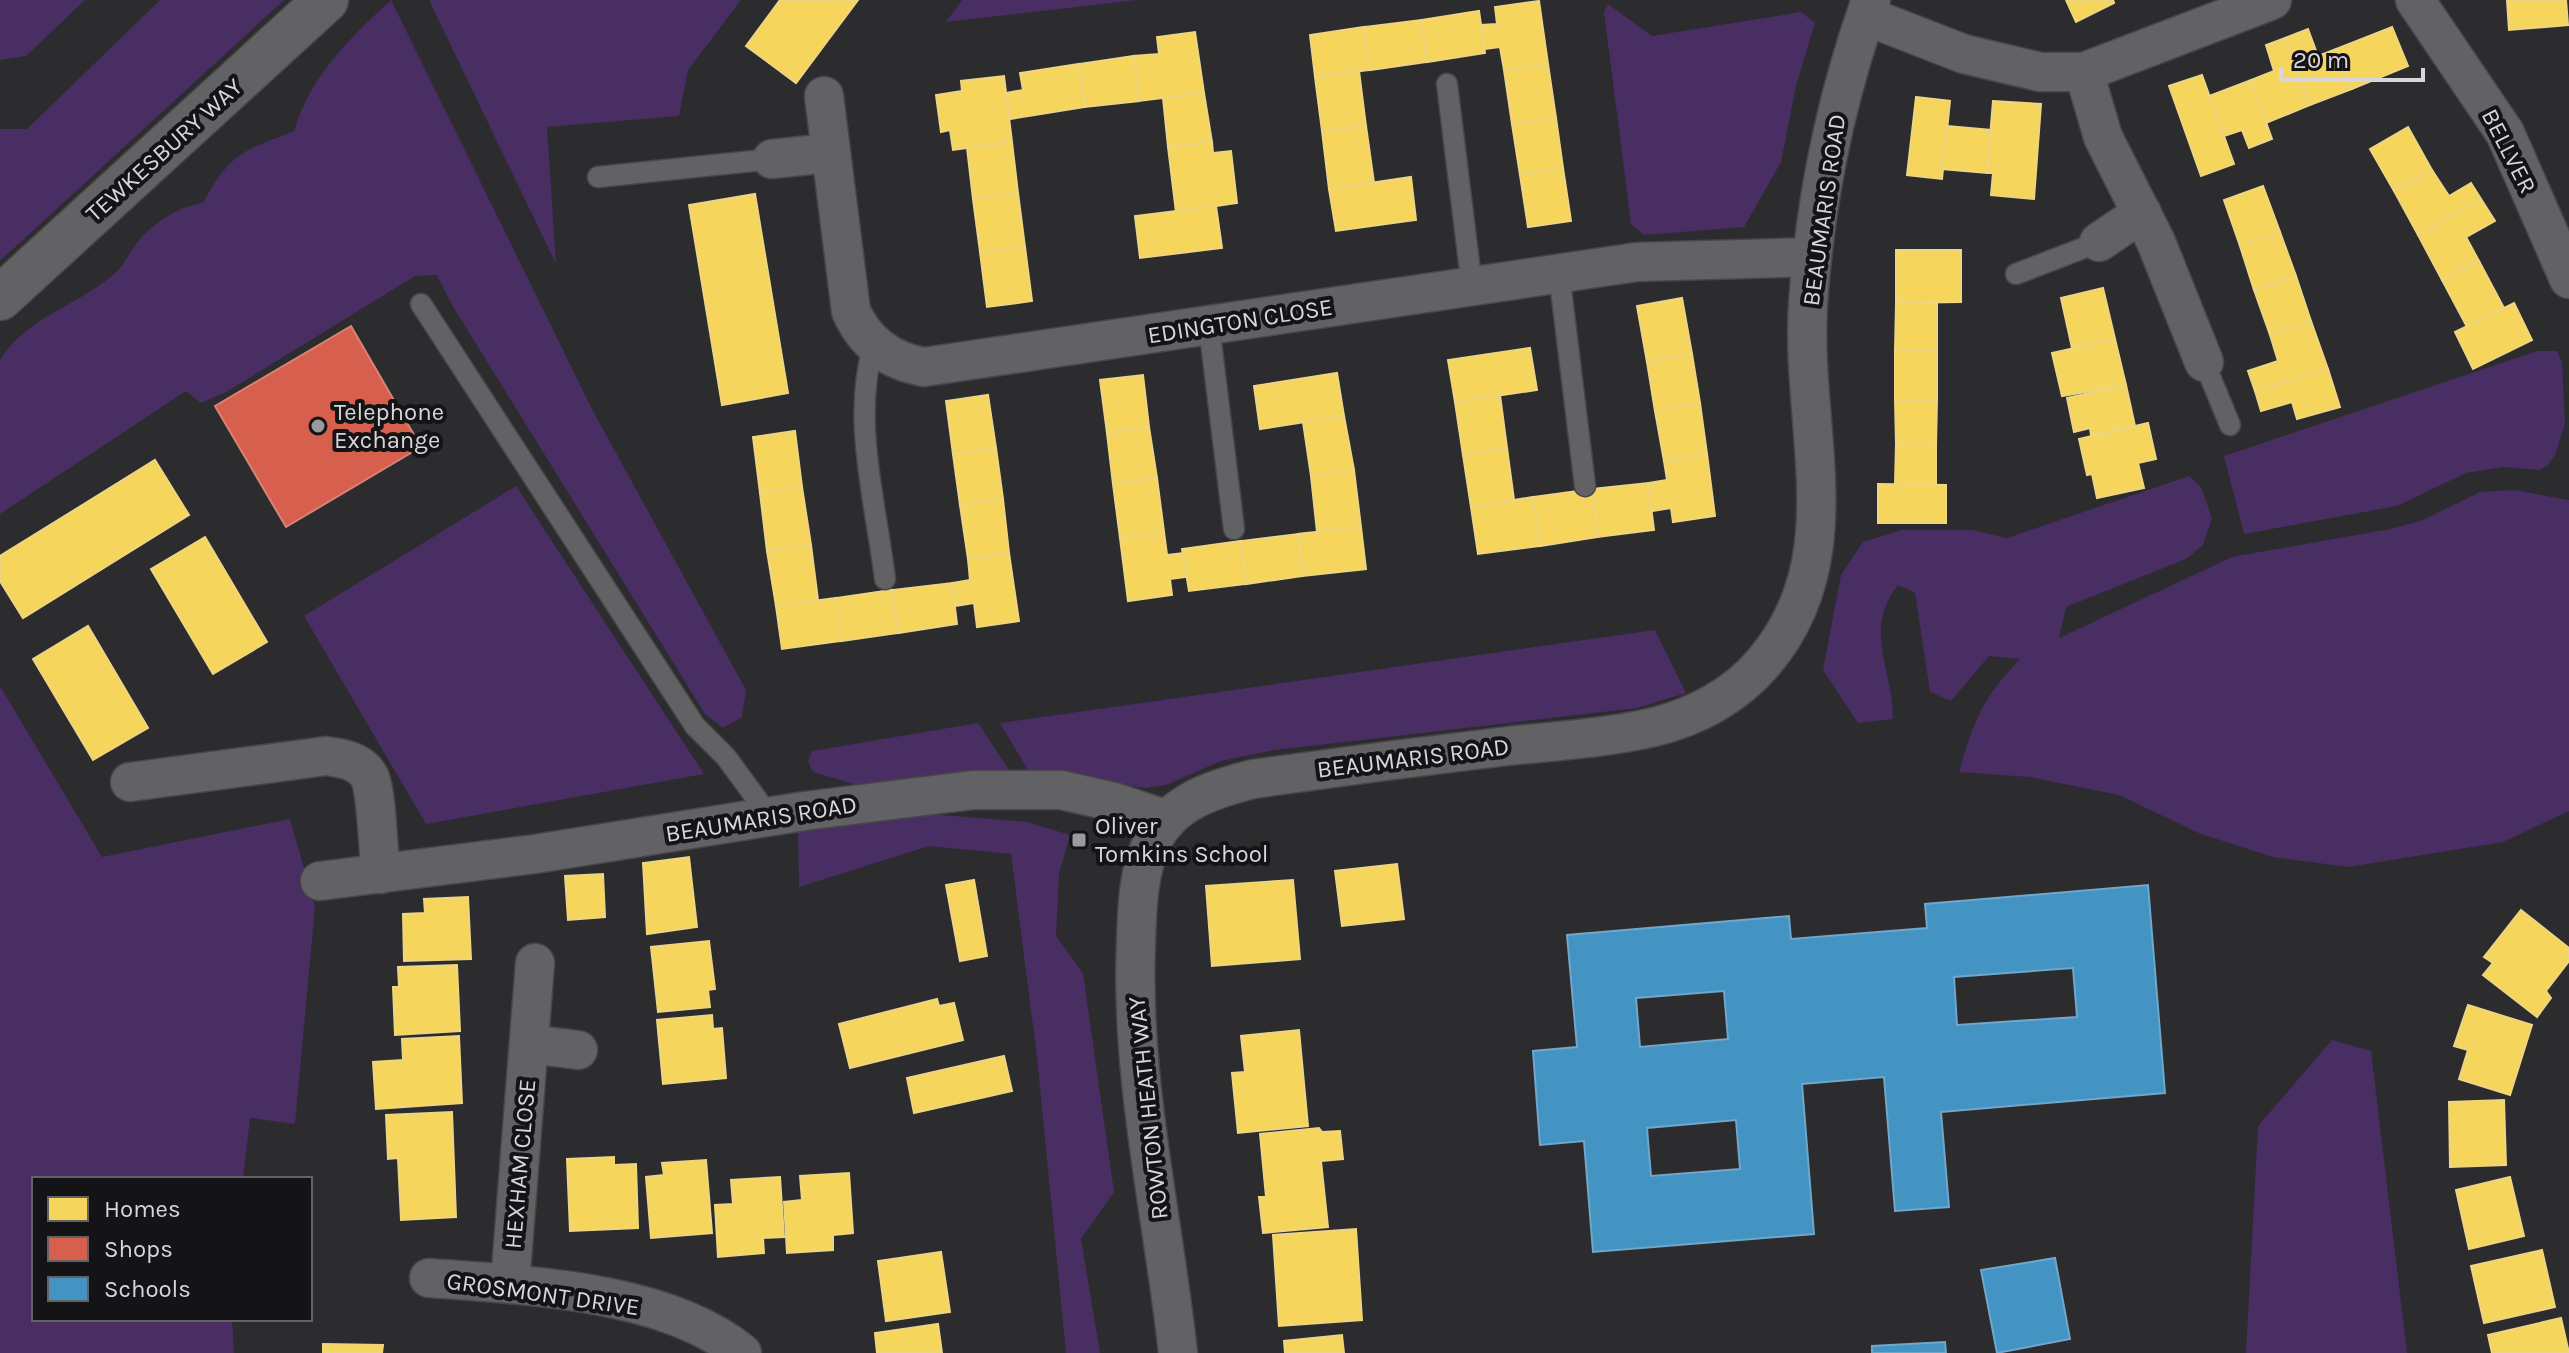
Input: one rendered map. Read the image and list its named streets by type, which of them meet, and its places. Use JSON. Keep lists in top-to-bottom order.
{
  "streets": {
    "main road": ["TEWKESBURY WAY"],
    "street": [
      "BELLVER",
      "BEAUMARIS ROAD",
      "EDINGTON CLOSE",
      "ROWTON HEATH WAY",
      "HEXHAM CLOSE",
      "GROSMONT DRIVE"
    ]
  },
  "crossings": [
    ["BEAUMARIS ROAD", "EDINGTON CLOSE"],
    ["BEAUMARIS ROAD", "ROWTON HEATH WAY"],
    ["HEXHAM CLOSE", "GROSMONT DRIVE"]
  ],
  "places": {
    "other": ["Telephone Exchange"],
    "transit": ["Oliver Tomkins School"]
  },
  "legend": ["Homes", "Shops", "Schools"],
  "scale_bar": "20 m"
}
